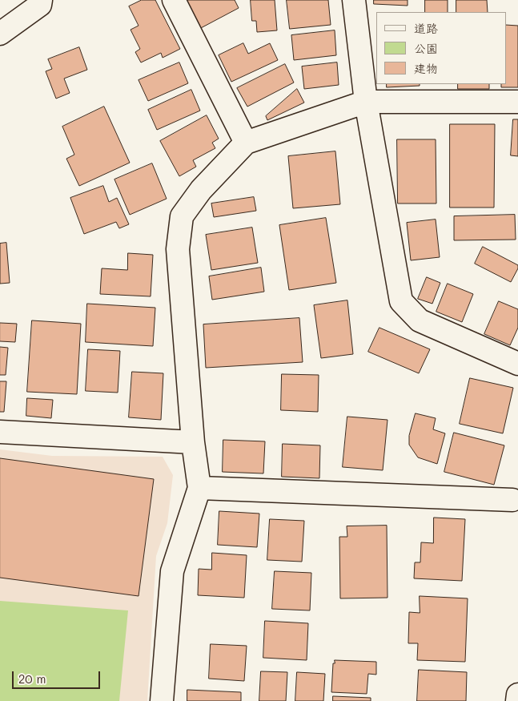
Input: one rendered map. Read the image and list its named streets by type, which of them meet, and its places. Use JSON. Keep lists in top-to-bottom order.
{
  "legend": ["道路", "公園", "建物"],
  "scale_bar": "20 m"
}
